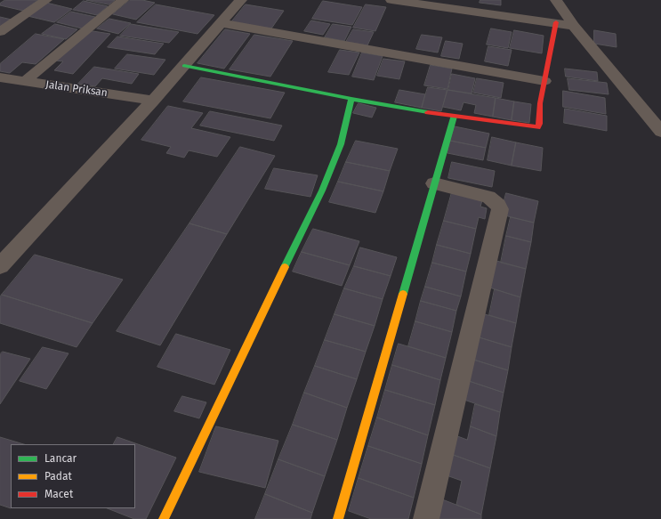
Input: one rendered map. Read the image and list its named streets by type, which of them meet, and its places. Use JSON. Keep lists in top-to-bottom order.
{
  "streets": {
    "street": ["Jalan Priksan"]
  },
  "legend": ["Lancar", "Padat", "Macet"]
}
